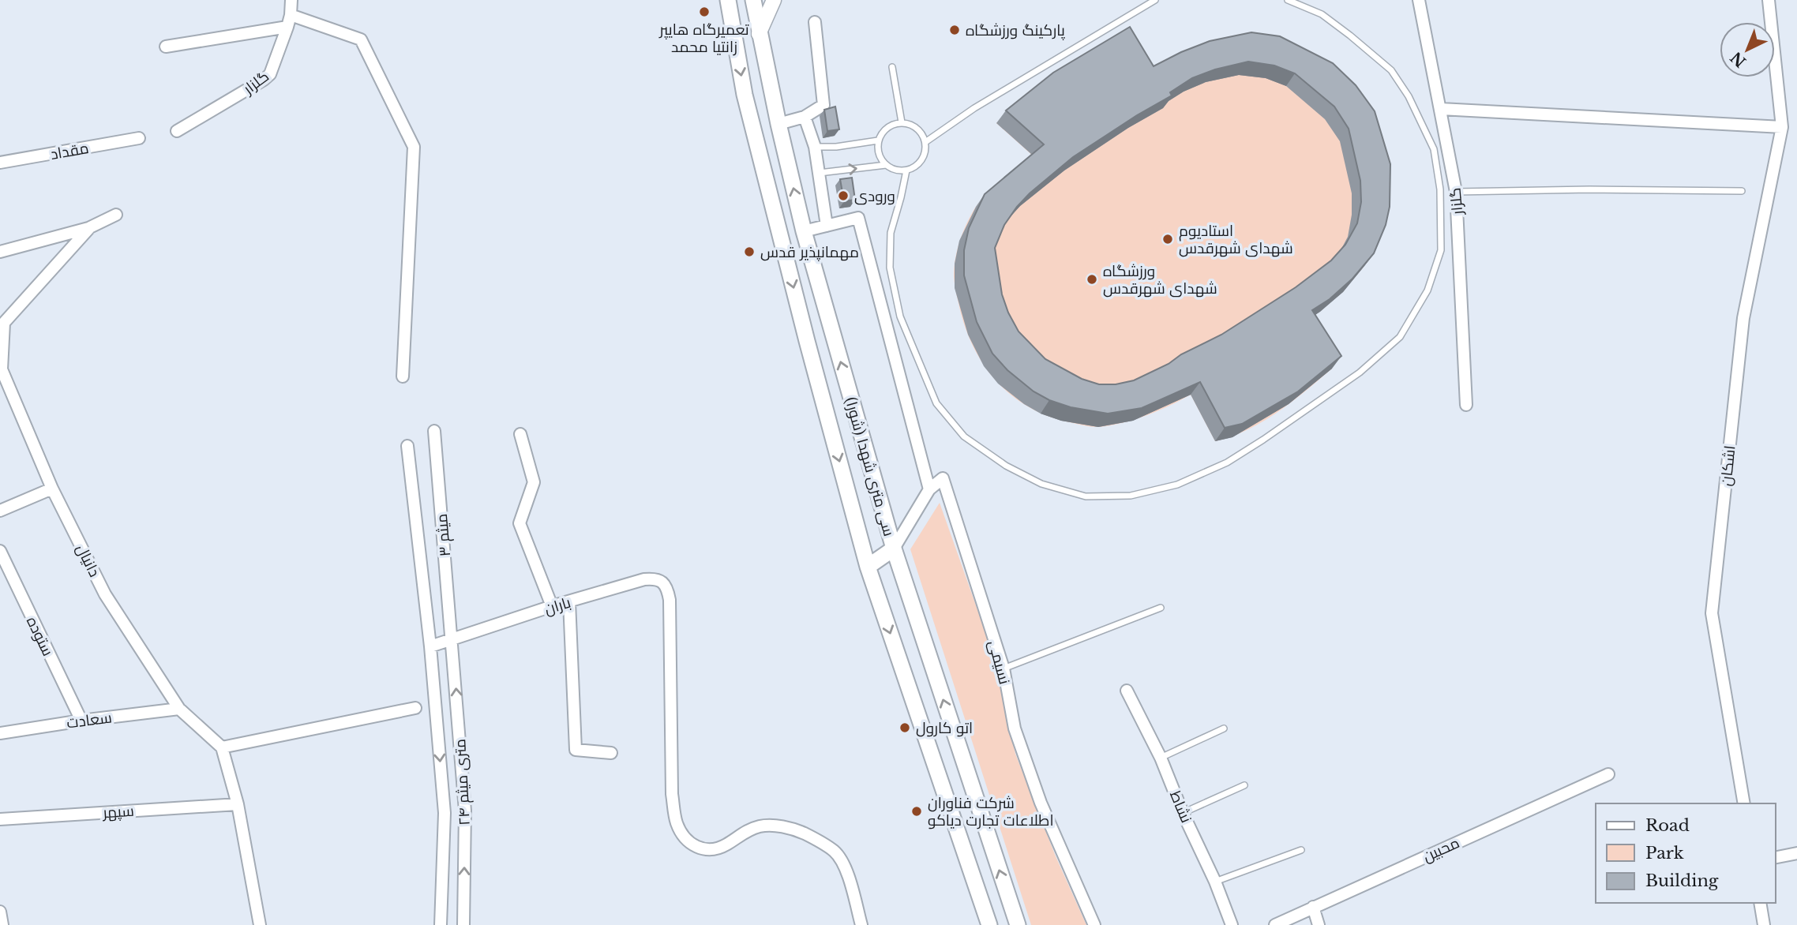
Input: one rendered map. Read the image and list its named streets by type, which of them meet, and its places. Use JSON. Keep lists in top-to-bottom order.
{
  "streets": {
    "main road": ["سی متری شهدا (شورا)"],
    "street": [
      "گلزار",
      "مقداد",
      "اشکان",
      "میثم ۳",
      "دانیال",
      "باران",
      "ستوده",
      "نسیمی",
      "سعادت",
      "۲۴ متری میثم",
      "نشاط",
      "سپهر",
      "محبین"
    ]
  },
  "crossings": [
    ["میثم ۳", "باران"],
    ["میثم ۳", "۲۴ متری میثم"],
    ["دانیال", "سعادت"],
    ["باران", "۲۴ متری میثم"],
    ["ستوده", "سعادت"]
  ],
  "places": [
    "تعمیرگاه هایپر زانتیا محمد",
    "پارکینگ ورزشگاه",
    "ورودی",
    "استادیوم شهدای شهرقدس",
    "مهمانپذیر قدس",
    "ورزشگاه شهدای شهرقدس",
    "اتو کارول",
    "شرکت فناوران اطلاعات تجارت دیاکو"
  ],
  "legend": ["Road", "Park", "Building"],
  "north": "bottom left"
}
